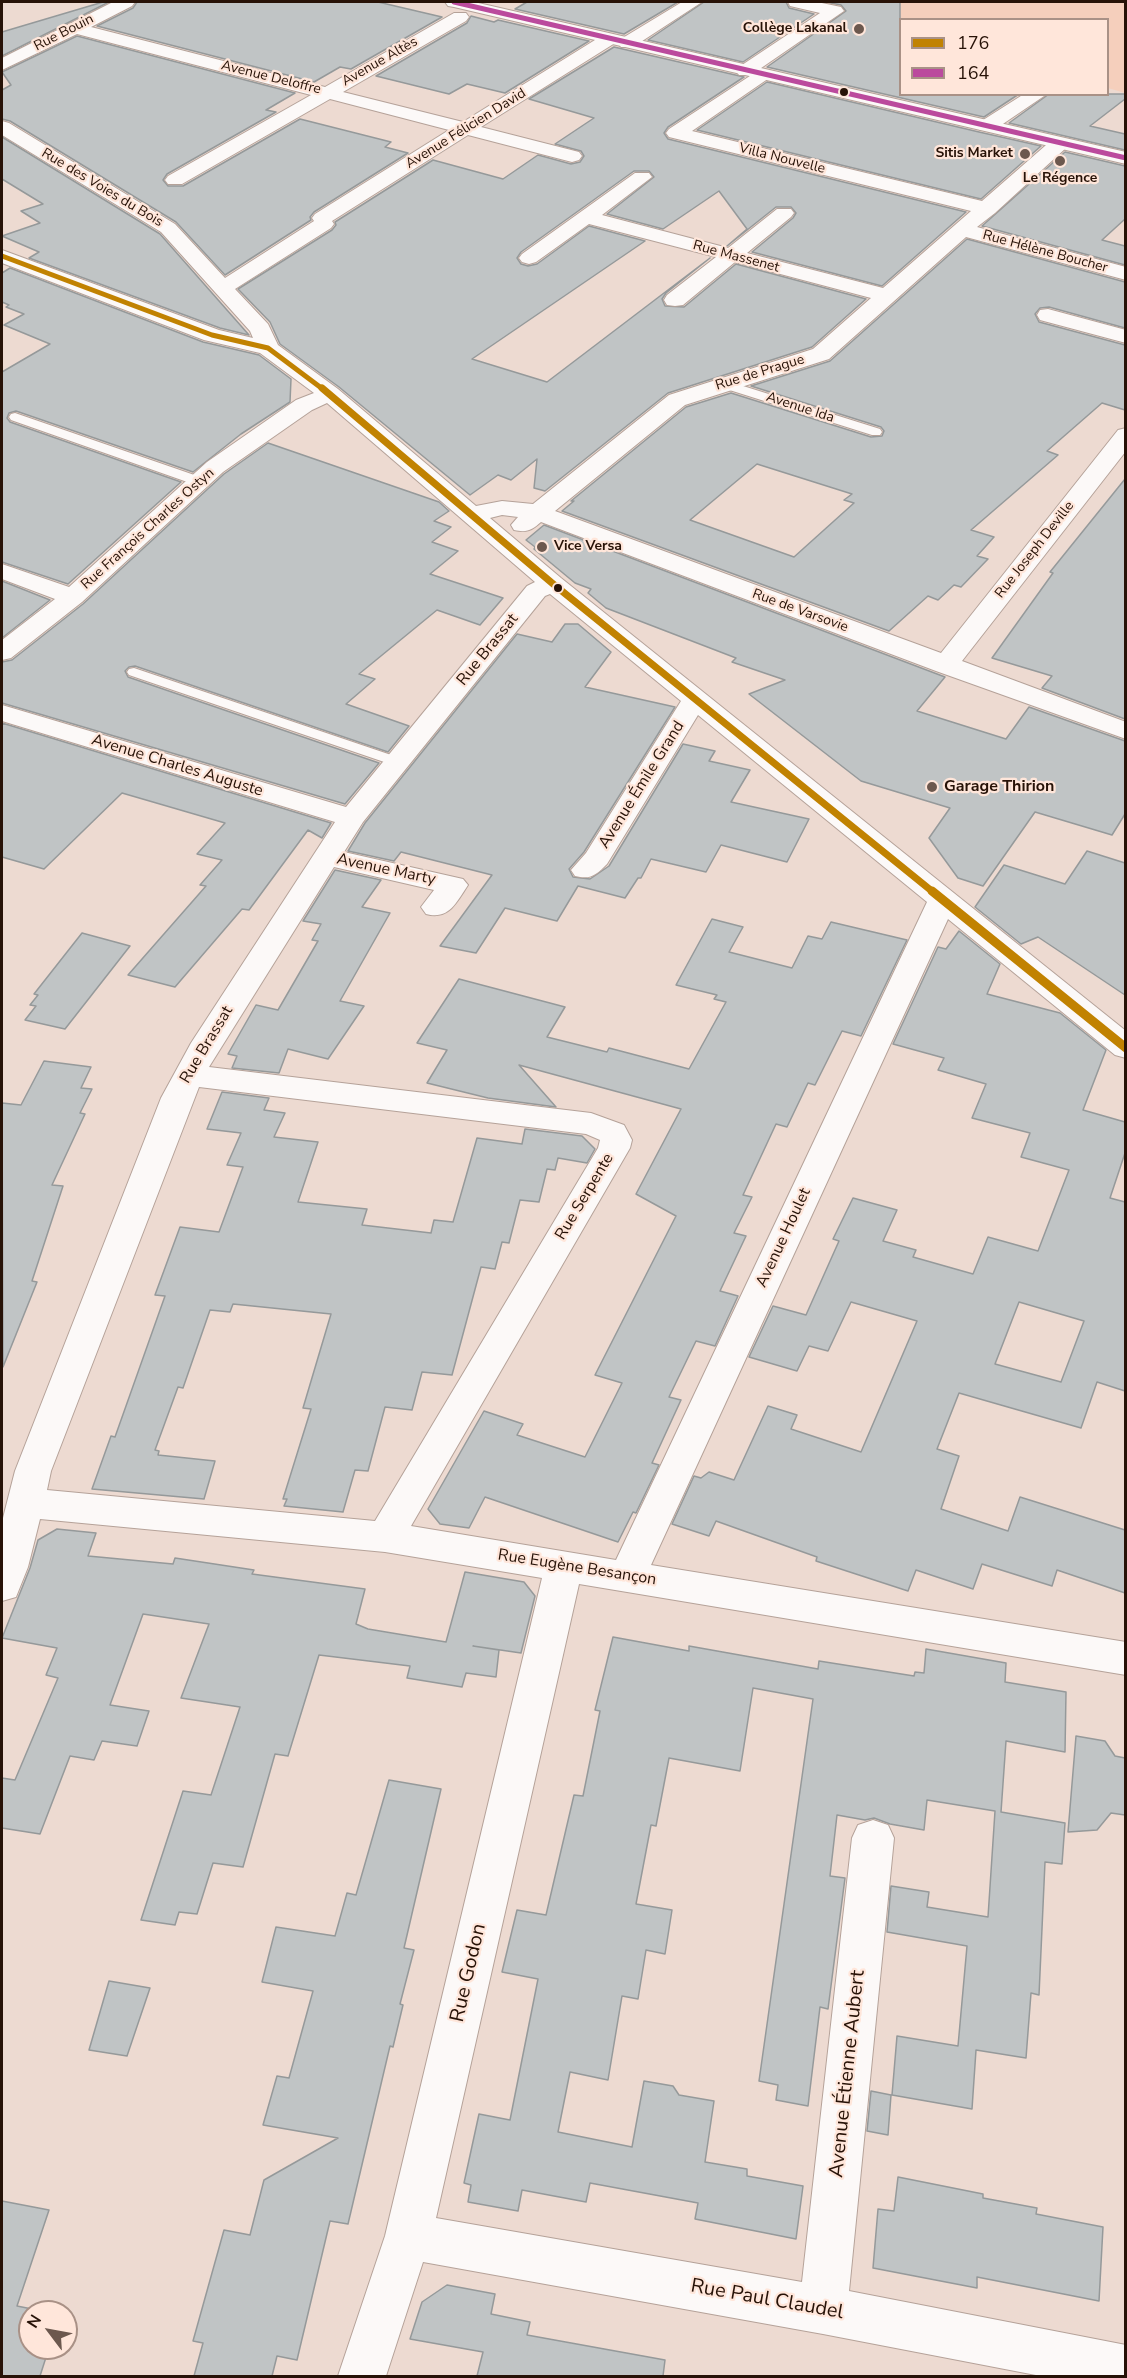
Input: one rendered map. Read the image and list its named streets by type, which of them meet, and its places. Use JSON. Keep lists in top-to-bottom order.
{
  "streets": {
    "street": [
      "Rue Bouin",
      "Avenue Altès",
      "Avenue Deloffre",
      "Avenue Félicien David",
      "Villa Nouvelle",
      "Rue des Voies du Bois",
      "Rue Hélène Boucher",
      "Rue Massenet",
      "Rue de Prague",
      "Rue François Charles Ostyn",
      "Rue Joseph Deville",
      "Rue de Varsovie",
      "Rue Brassat",
      "Avenue Charles Auguste",
      "Avenue Émile Grand",
      "Avenue Marty",
      "Rue Serpente",
      "Avenue Houlet",
      "Rue Eugène Besançon",
      "Rue Godon",
      "Avenue Étienne Aubert",
      "Rue Paul Claudel"
    ],
    "lane": ["Avenue Ida"]
  },
  "crossings": [
    ["Rue Bouin", "Avenue Deloffre"],
    ["Avenue Altès", "Avenue Deloffre"],
    ["Avenue Deloffre", "Avenue Félicien David"],
    ["Avenue Félicien David", "Rue des Voies du Bois"],
    ["Villa Nouvelle", "Rue de Prague"],
    ["Rue des Voies du Bois", "Rue de Prague"],
    ["Rue des Voies du Bois", "Rue François Charles Ostyn"],
    ["Rue des Voies du Bois", "Rue de Varsovie"],
    ["Rue des Voies du Bois", "Rue Brassat"],
    ["Rue des Voies du Bois", "Avenue Émile Grand"],
    ["Rue des Voies du Bois", "Avenue Houlet"],
    ["Rue Hélène Boucher", "Rue de Prague"],
    ["Rue Massenet", "Rue de Prague"],
    ["Rue de Prague", "Avenue Ida"],
    ["Rue de Prague", "Rue de Varsovie"],
    ["Rue Joseph Deville", "Rue de Varsovie"],
    ["Rue Brassat", "Avenue Charles Auguste"],
    ["Rue Brassat", "Avenue Marty"],
    ["Rue Brassat", "Rue Serpente"],
    ["Rue Brassat", "Rue Eugène Besançon"],
    ["Rue Serpente", "Rue Eugène Besançon"],
    ["Avenue Houlet", "Rue Eugène Besançon"],
    ["Rue Eugène Besançon", "Rue Godon"],
    ["Rue Godon", "Rue Paul Claudel"],
    ["Avenue Étienne Aubert", "Rue Paul Claudel"]
  ],
  "places": [
    "Collège Lakanal",
    "Sitis Market",
    "Le Régence",
    "Vice Versa",
    "Garage Thirion"
  ],
  "lines": ["transit line 164", "transit line 176"],
  "legend": ["176", "164"],
  "north": "top left"
}
